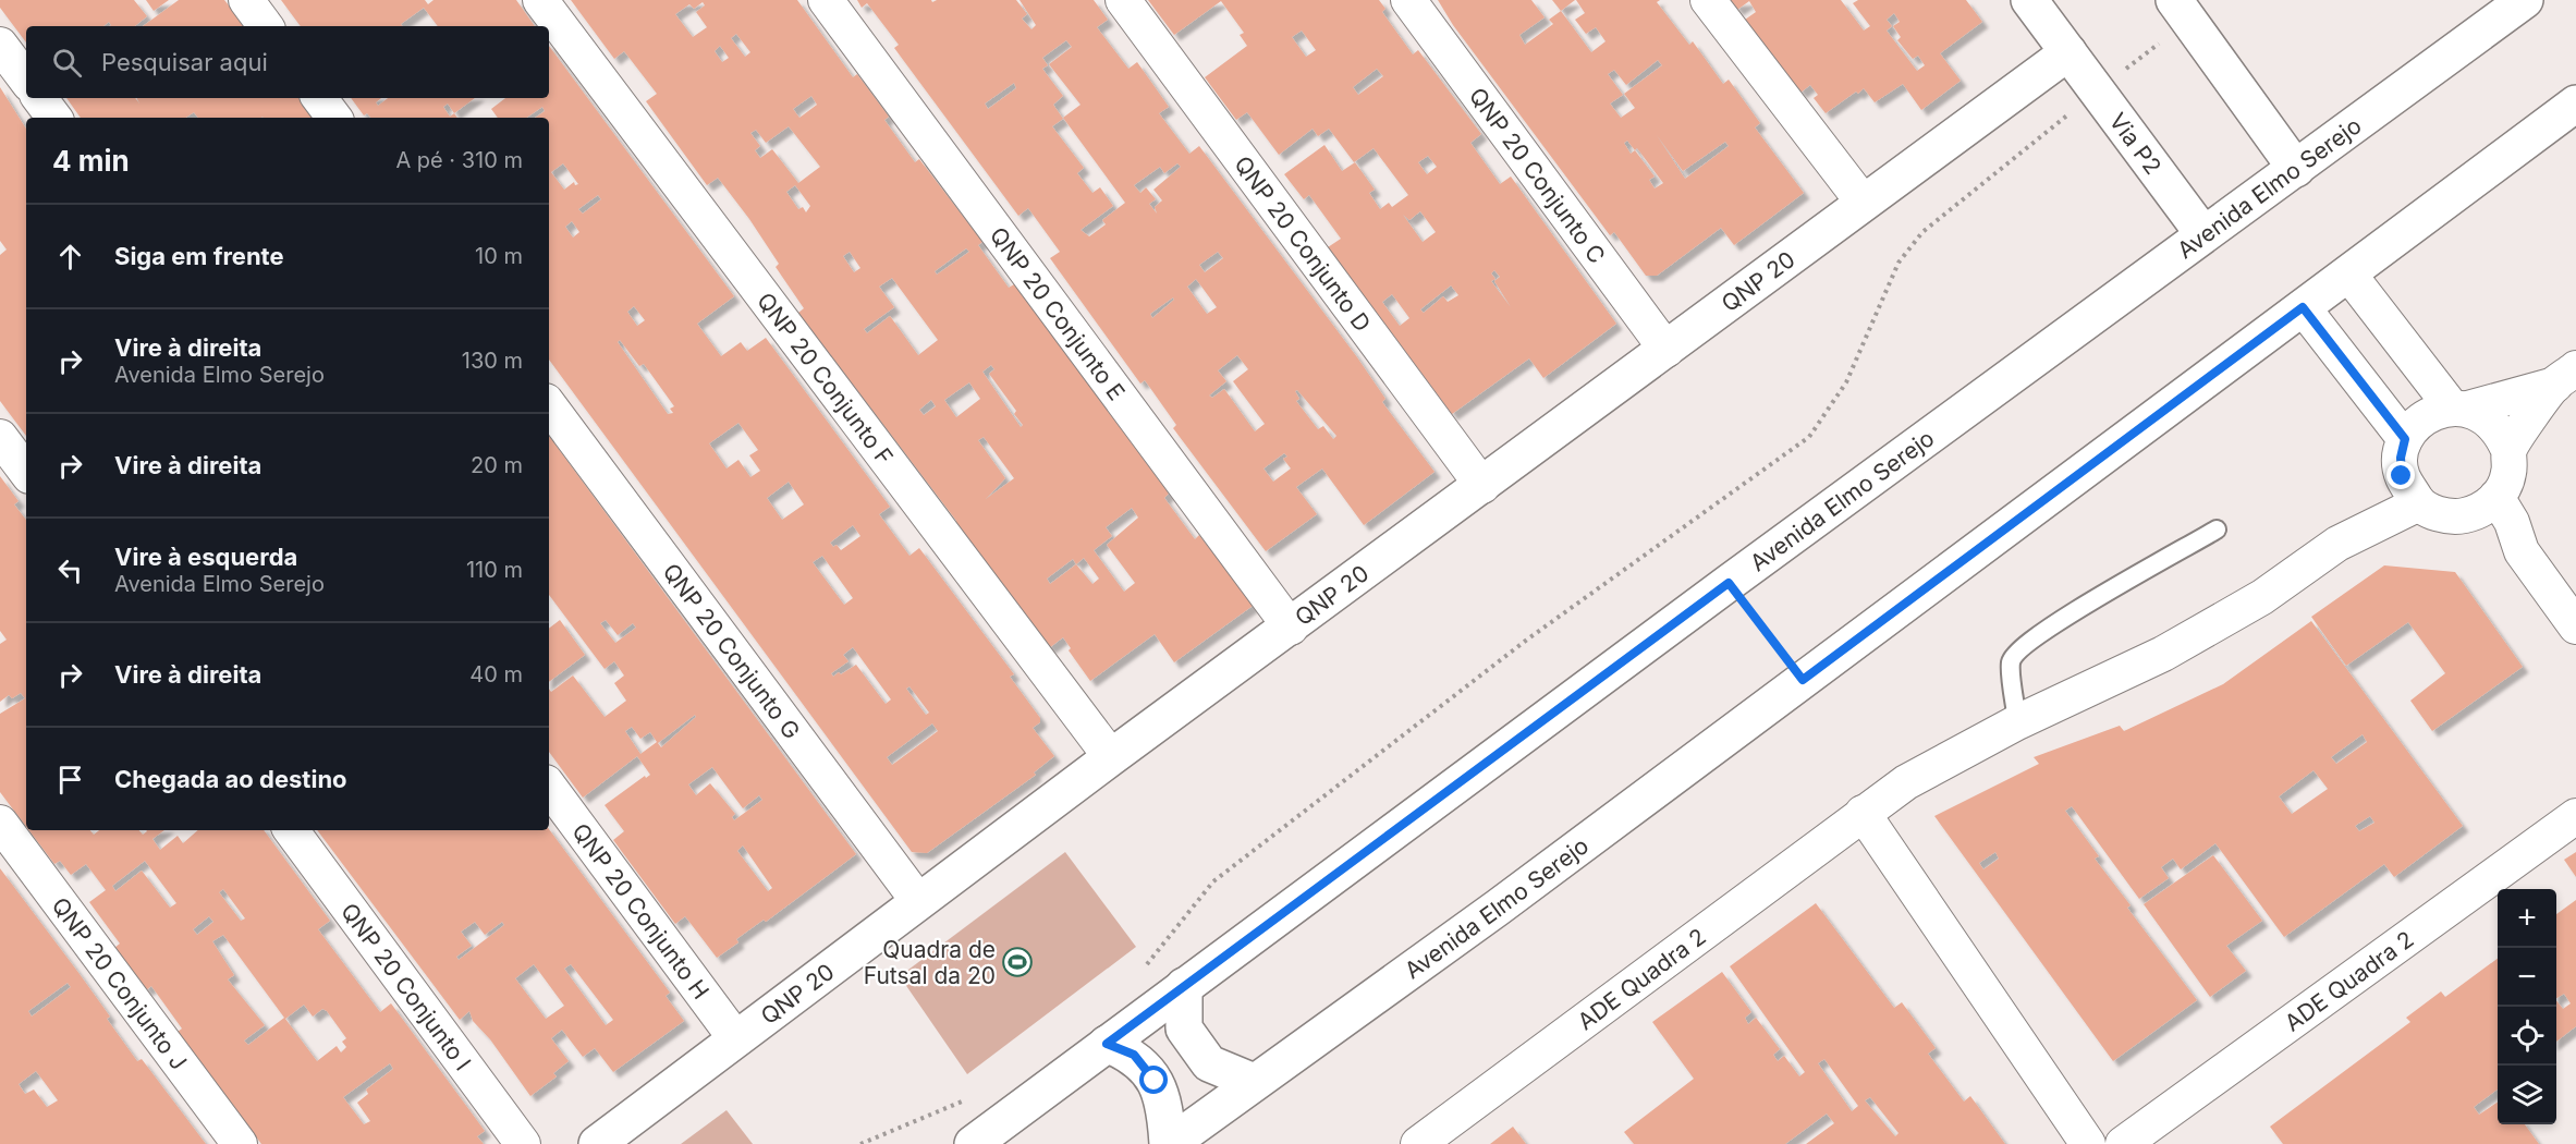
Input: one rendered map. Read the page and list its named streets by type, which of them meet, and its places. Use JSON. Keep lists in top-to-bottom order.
{
  "streets": {
    "main road": ["Via P2", "Avenida Elmo Serejo", "QNP 20"],
    "street": [
      "QNP 20 Conjunto C",
      "QNP 20 Conjunto D",
      "QNP 20 Conjunto E",
      "QNP 20 Conjunto F",
      "QNP 20 Conjunto G",
      "QNP 20 Conjunto H",
      "ADE Quadra 2",
      "QNP 20 Conjunto J",
      "QNP 20 Conjunto I"
    ]
  },
  "crossings": [
    ["Via P2", "Avenida Elmo Serejo"],
    ["Via P2", "QNP 20"],
    ["QNP 20 Conjunto C", "QNP 20"],
    ["QNP 20 Conjunto D", "QNP 20"],
    ["QNP 20", "QNP 20 Conjunto E"],
    ["QNP 20", "QNP 20 Conjunto F"],
    ["QNP 20", "QNP 20 Conjunto G"],
    ["QNP 20", "QNP 20 Conjunto H"]
  ],
  "places": {
    "sports": ["Quadra de Futsal da 20"]
  },
  "page": {
    "search": "Pesquisar aqui",
    "heading": ["4 min", "A pé · 310 m"],
    "list": [
      ["Siga em frente", "10 m"],
      ["Vire à direita", "Avenida Elmo Serejo", "130 m"],
      ["Vire à direita", "20 m"],
      ["Vire à esquerda", "Avenida Elmo Serejo", "110 m"],
      ["Vire à direita", "40 m"],
      "Chegada ao destino"
    ],
    "map_buttons": ["+", "−"]
  }
}
